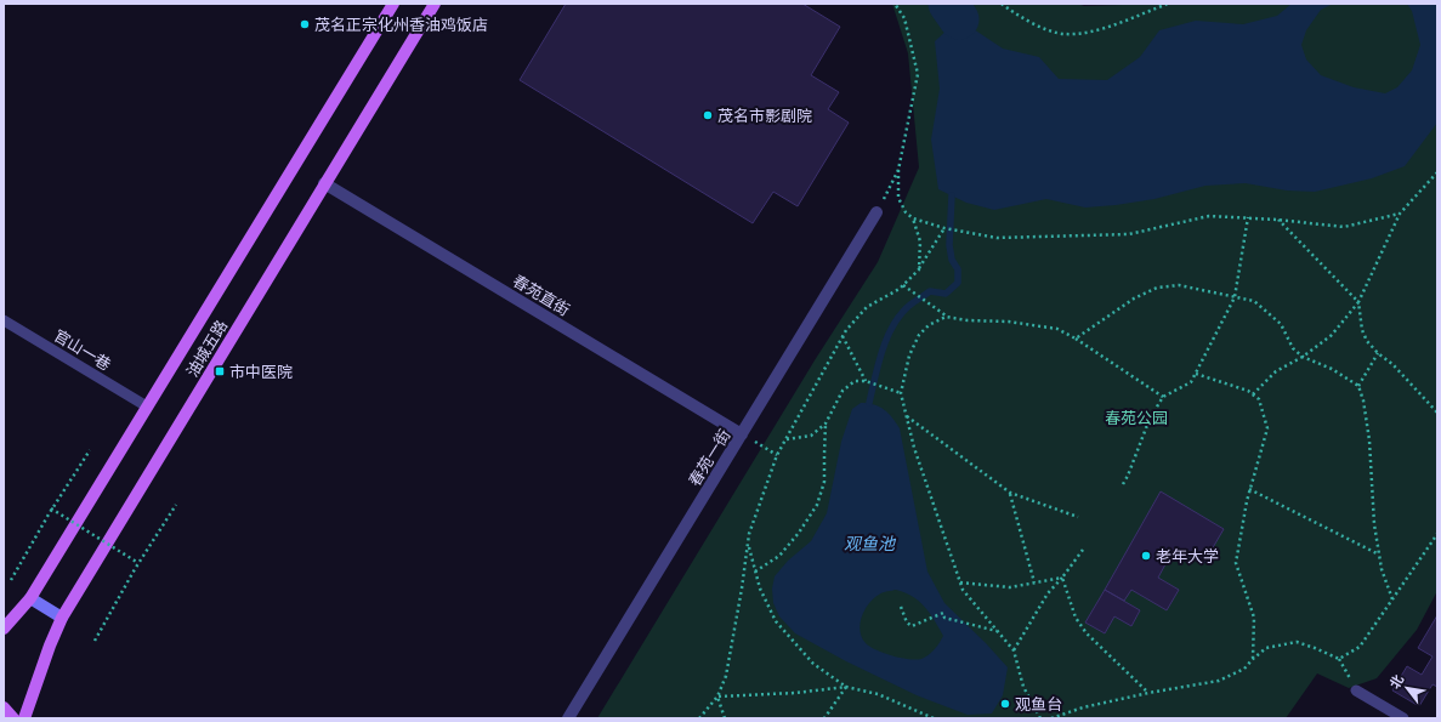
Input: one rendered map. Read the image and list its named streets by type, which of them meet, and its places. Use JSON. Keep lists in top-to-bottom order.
{
  "streets": {
    "main road": ["油城五路"],
    "street": ["春苑直街", "春苑一街"],
    "lane": ["官山一巷"]
  },
  "crossings": [
    ["春苑直街", "油城五路"],
    ["春苑直街", "春苑一街"],
    ["油城五路", "官山一巷"]
  ],
  "water": ["观鱼池"],
  "parks": ["春苑公园"],
  "places": {
    "other": [
      "茂名正宗化州香油鸡饭店",
      "茂名市影剧院",
      "老年大学",
      "观鱼台"
    ],
    "transit": ["市中医院"]
  },
  "north": "top left"
}
